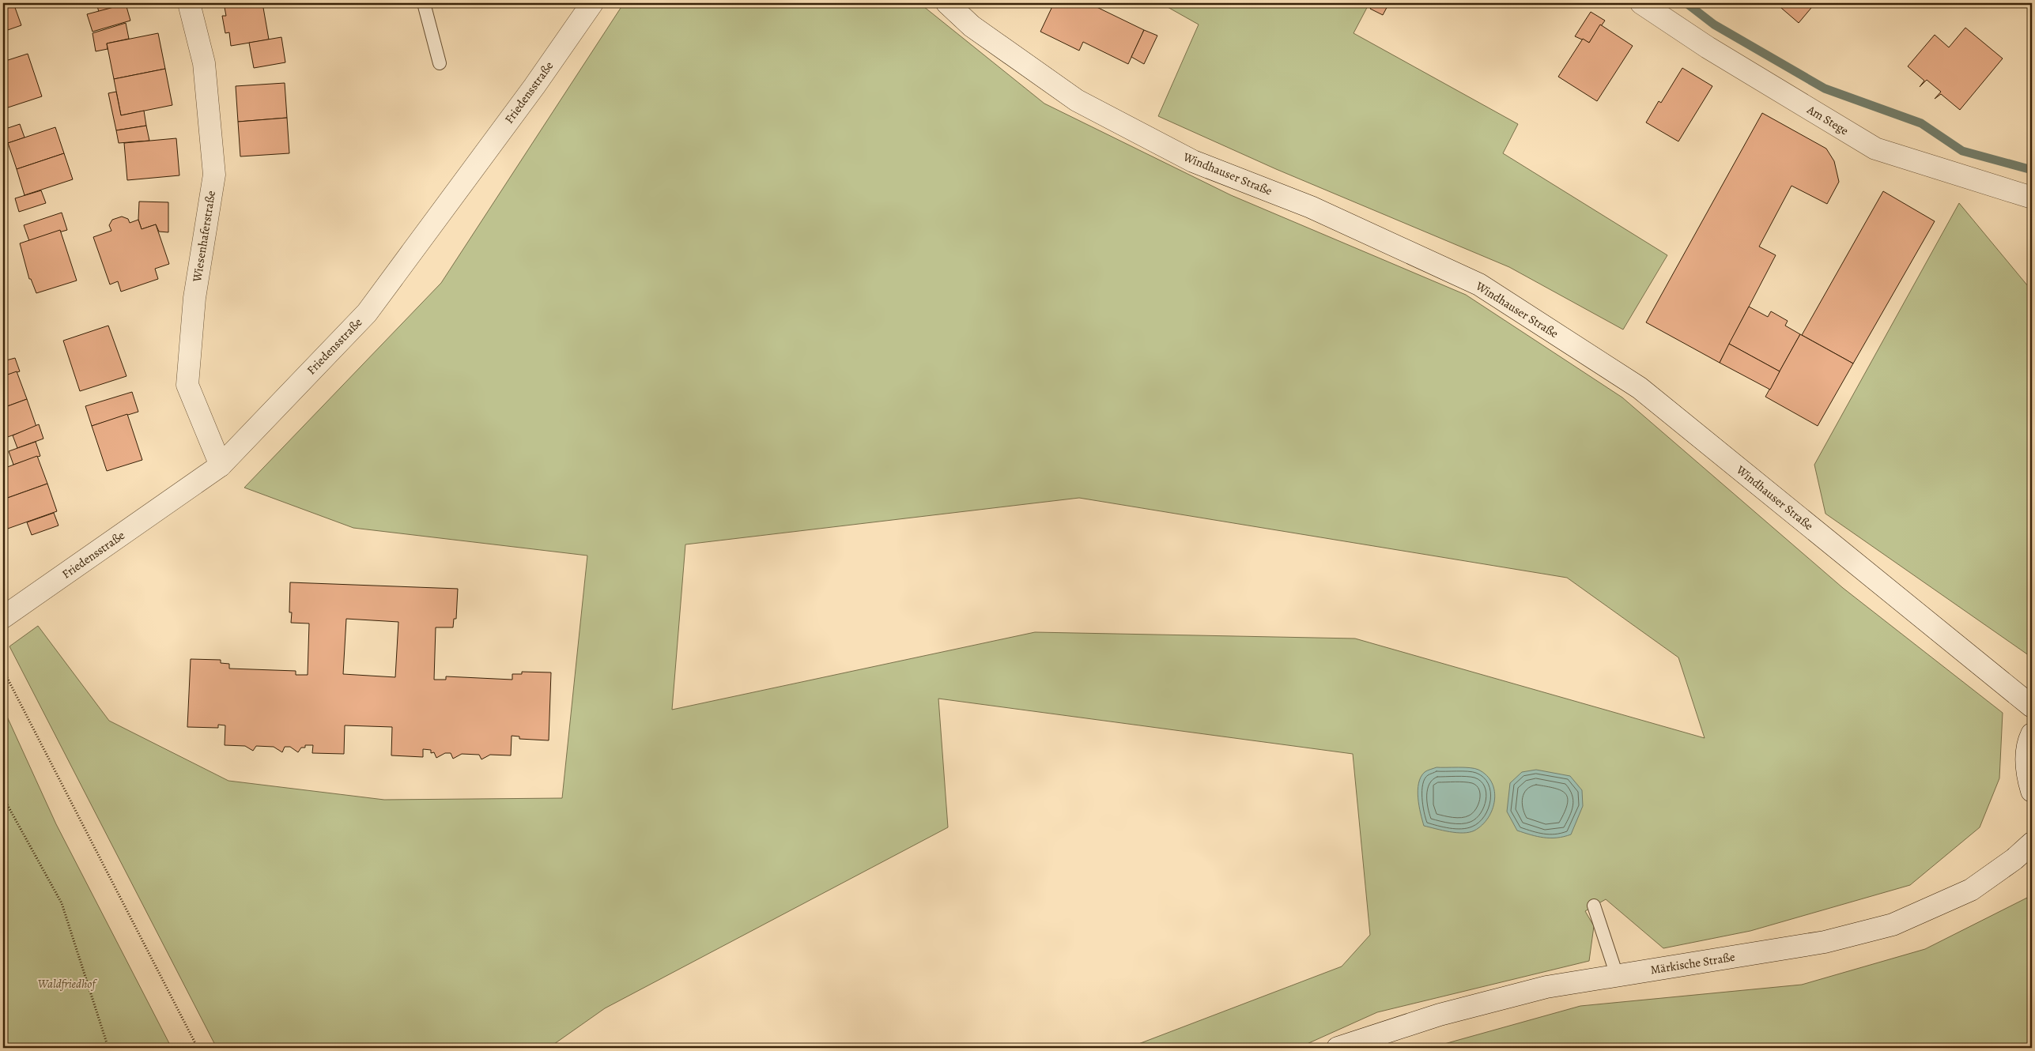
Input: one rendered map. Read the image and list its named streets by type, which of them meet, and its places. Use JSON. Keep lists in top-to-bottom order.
{
  "streets": {
    "main road": [
      "Friedensstraße",
      "Am Stege",
      "Windhauser Straße",
      "Wiesenhaferstraße",
      "Märkische Straße"
    ]
  },
  "crossings": [
    ["Friedensstraße", "Wiesenhaferstraße"]
  ],
  "parks": ["Waldfriedhof"]
}
